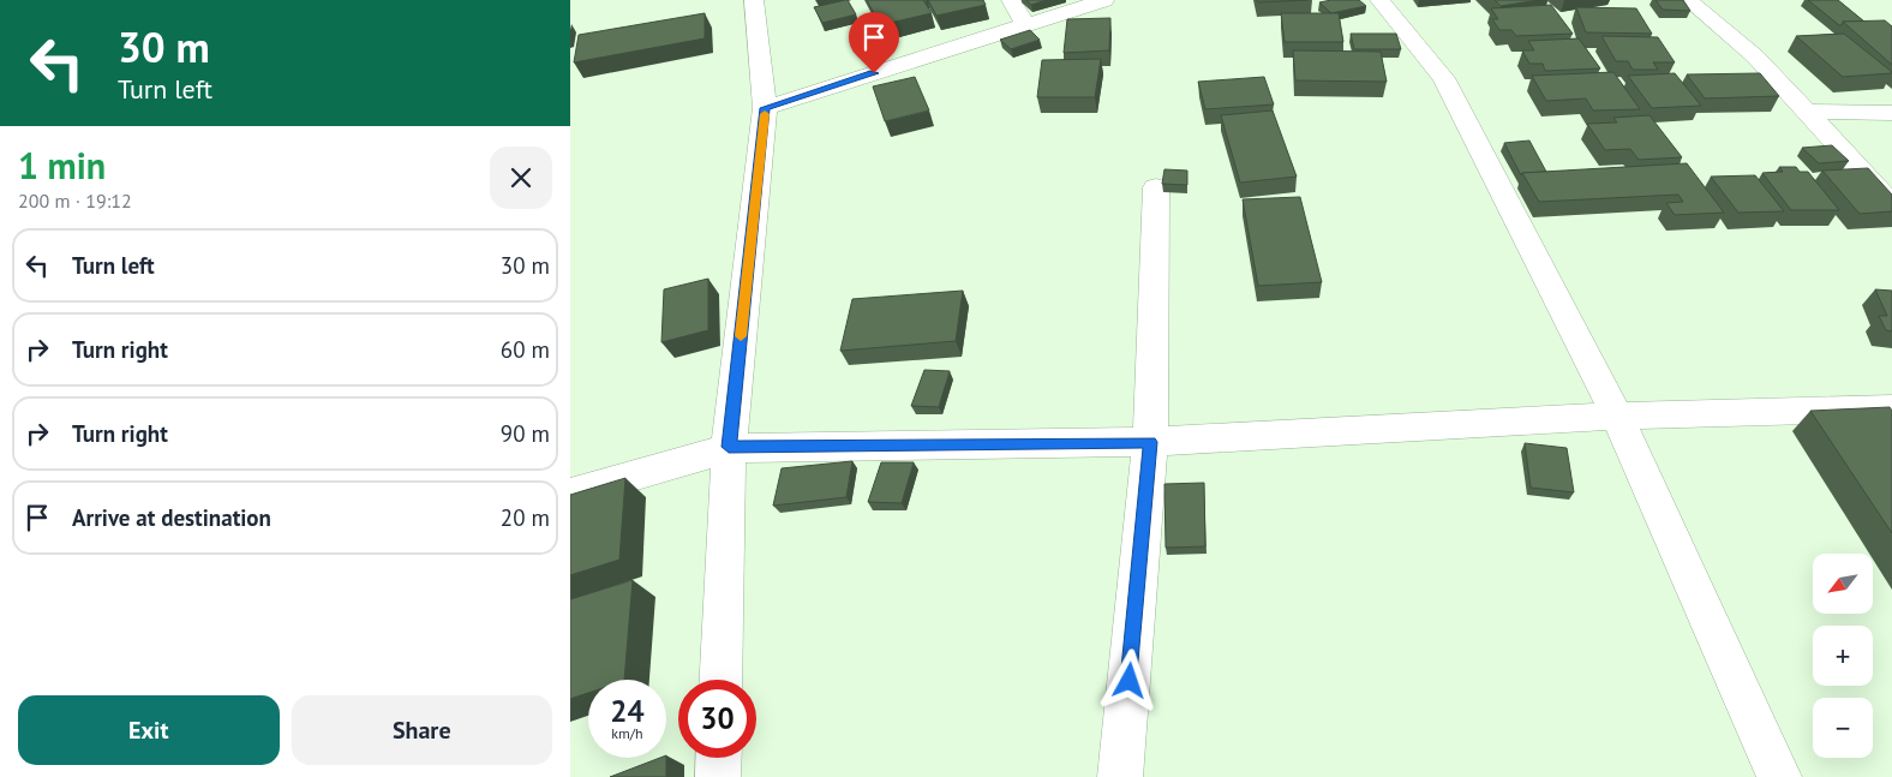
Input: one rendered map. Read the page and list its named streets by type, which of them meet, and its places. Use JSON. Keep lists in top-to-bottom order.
{
  "north": "bottom left",
  "page": {
    "turn": ["30 m", "Turn left"],
    "heading": ["1 min", "200 m · 19:12"],
    "list": [
      {
        "name": "Turn left",
        "value": "30 m"
      },
      {
        "name": "Turn right",
        "value": "60 m"
      },
      {
        "name": "Turn right",
        "value": "90 m"
      },
      {
        "name": "Arrive at destination",
        "value": "20 m"
      }
    ],
    "map_buttons": ["+", "−"],
    "speed": "24 km/h",
    "limit": "30",
    "buttons": ["Exit", "Share"]
  }
}
